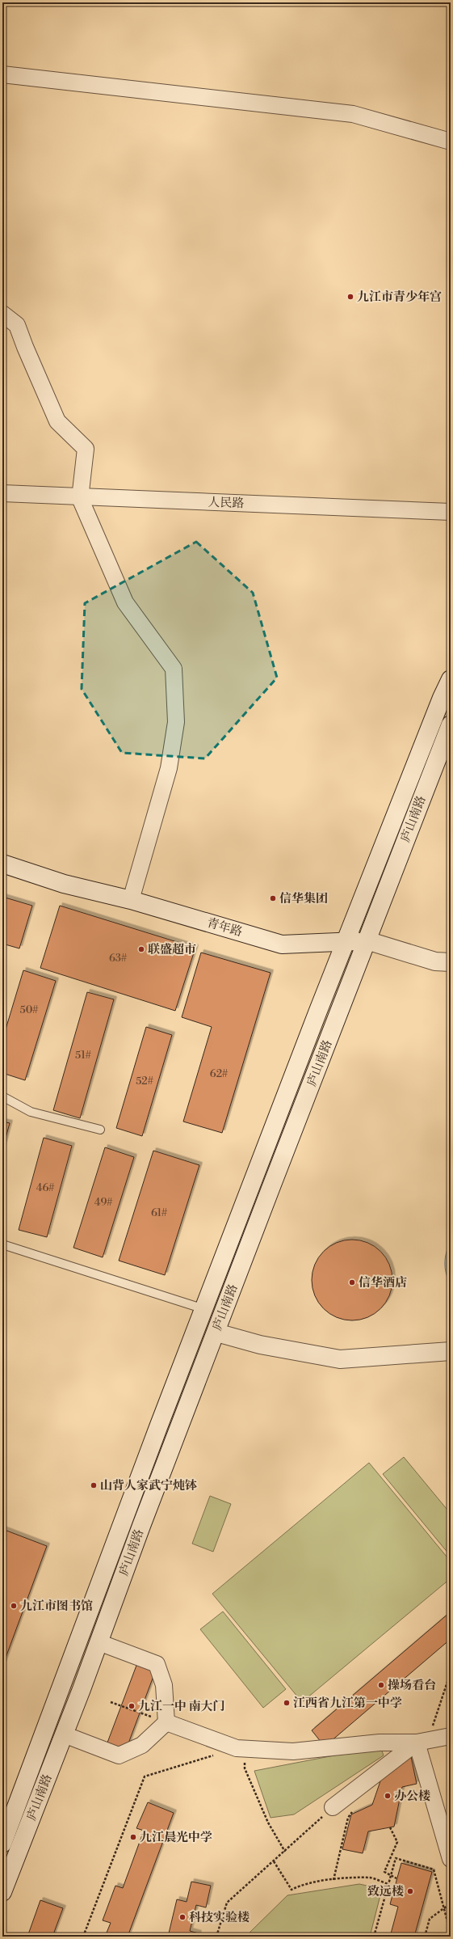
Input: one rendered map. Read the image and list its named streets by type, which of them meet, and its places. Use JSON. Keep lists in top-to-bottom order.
{
  "streets": {
    "main road": ["庐山南路", "青年路"],
    "street": ["人民路"]
  },
  "crossings": [
    ["庐山南路", "青年路"]
  ],
  "places": [
    "九江市青少年宫",
    "信华集团",
    "联盛超市",
    "信华酒店",
    "山背人家武宁炖钵",
    "九江市图书馆",
    "操场看台",
    "江西省九江第一中学",
    "九江一中 南大门",
    "办公楼",
    "九江晨光中学",
    "致远楼",
    "科技实验楼"
  ],
  "house_numbers": [
    "63#",
    "50#",
    "51#",
    "62#",
    "52#",
    "46#",
    "49#",
    "61#"
  ]
}
